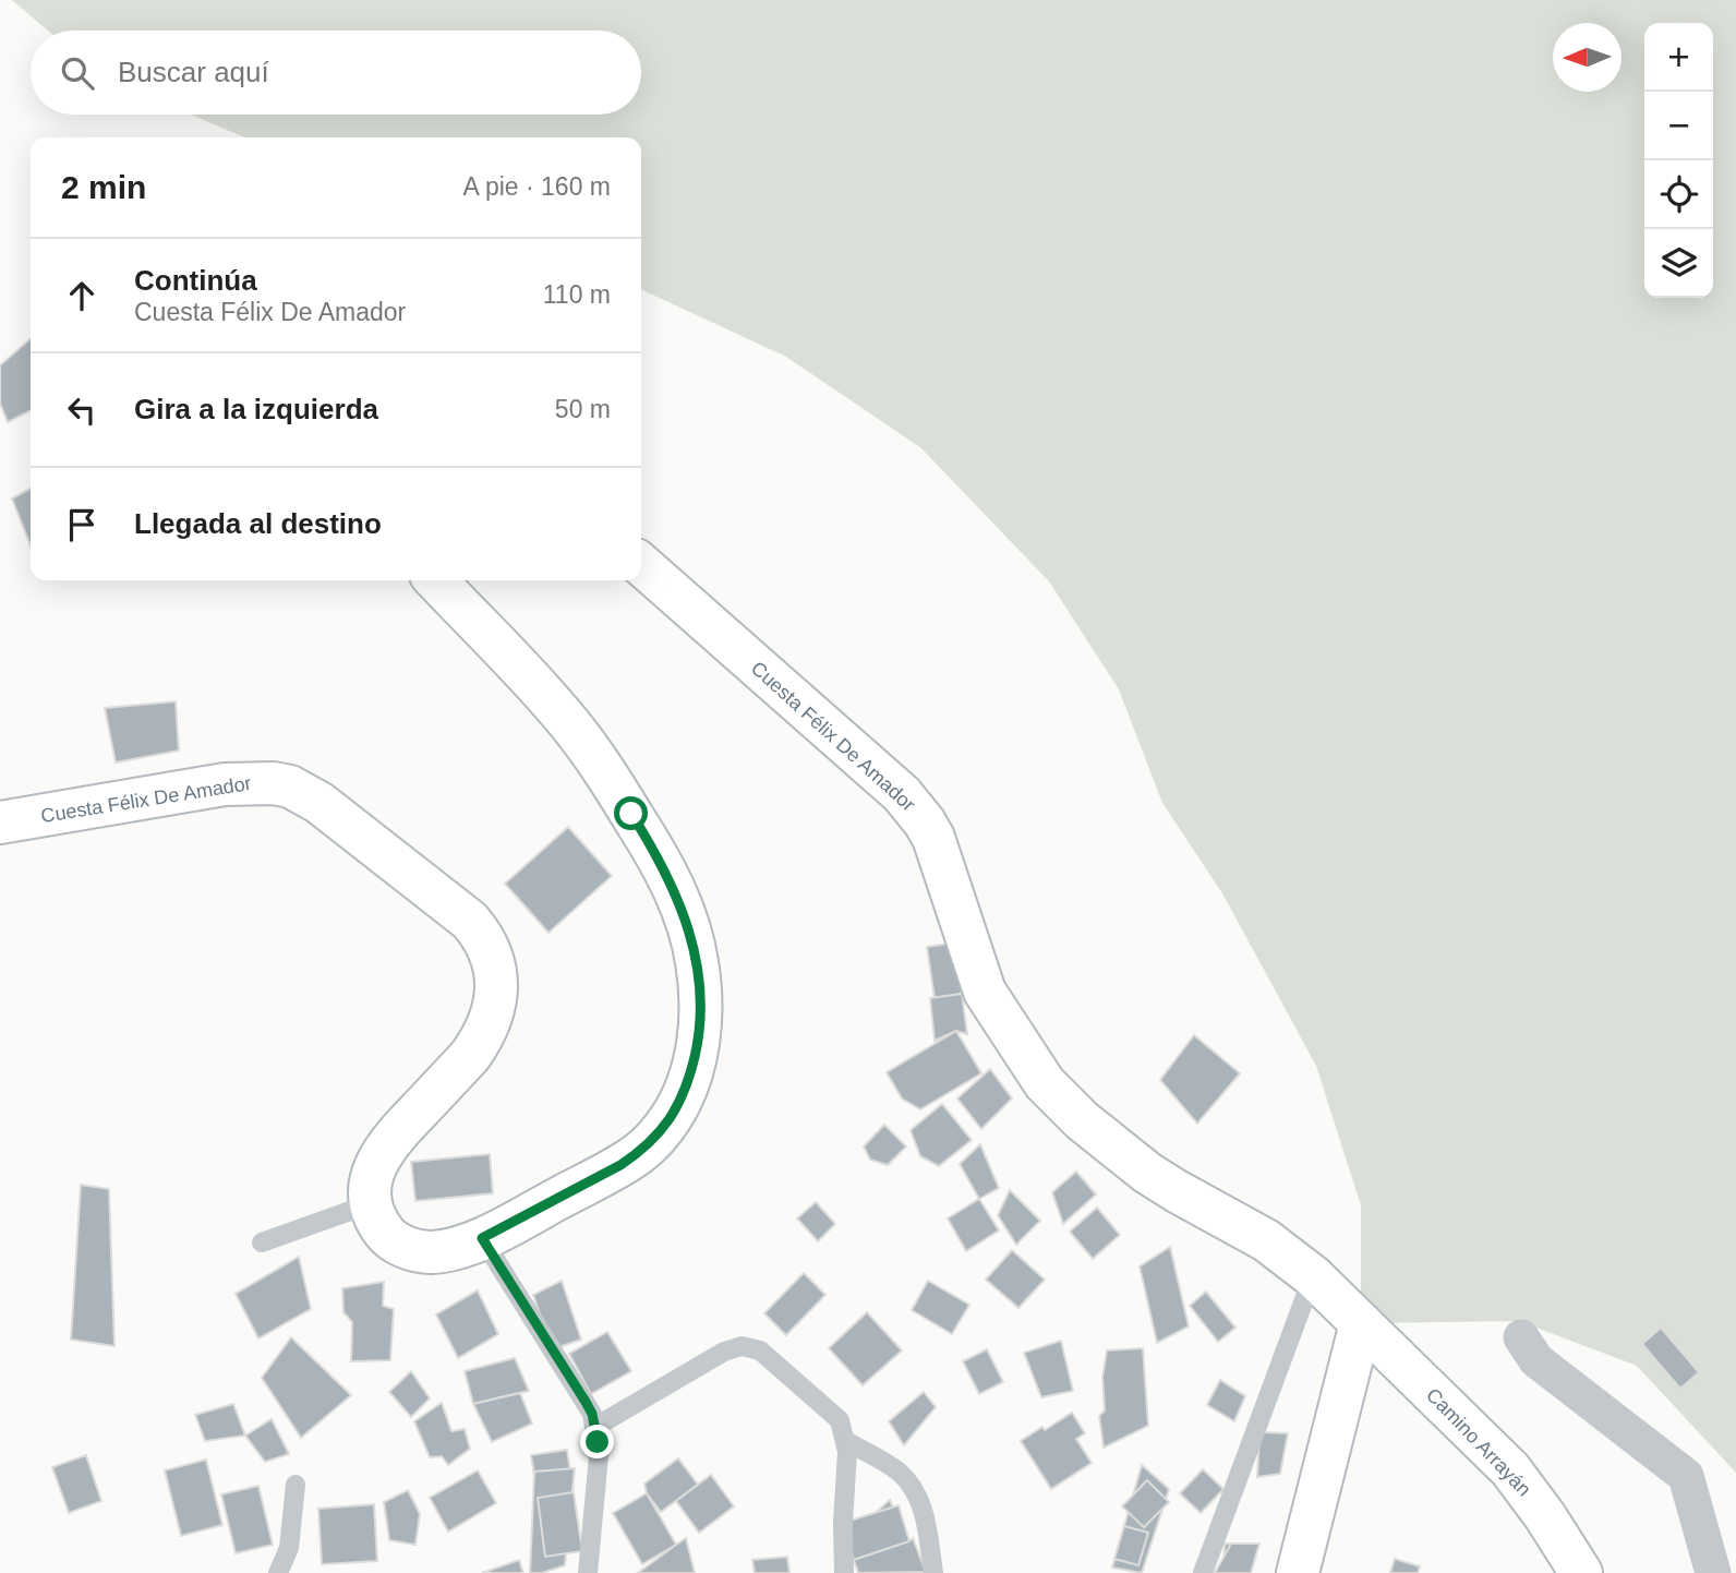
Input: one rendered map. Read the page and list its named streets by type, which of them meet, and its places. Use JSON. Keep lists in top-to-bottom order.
{
  "streets": {
    "street": ["Cuesta Félix De Amador", "Camino Arrayán"]
  },
  "crossings": [
    ["Cuesta Félix De Amador", "Camino Arrayán"]
  ],
  "north": "left",
  "page": {
    "map_buttons": ["+", "−"],
    "search": "Buscar aquí",
    "heading": ["2 min", "A pie · 160 m"],
    "list": [
      ["Continúa", "Cuesta Félix De Amador", "110 m"],
      ["Gira a la izquierda", "50 m"],
      "Llegada al destino"
    ]
  }
}
